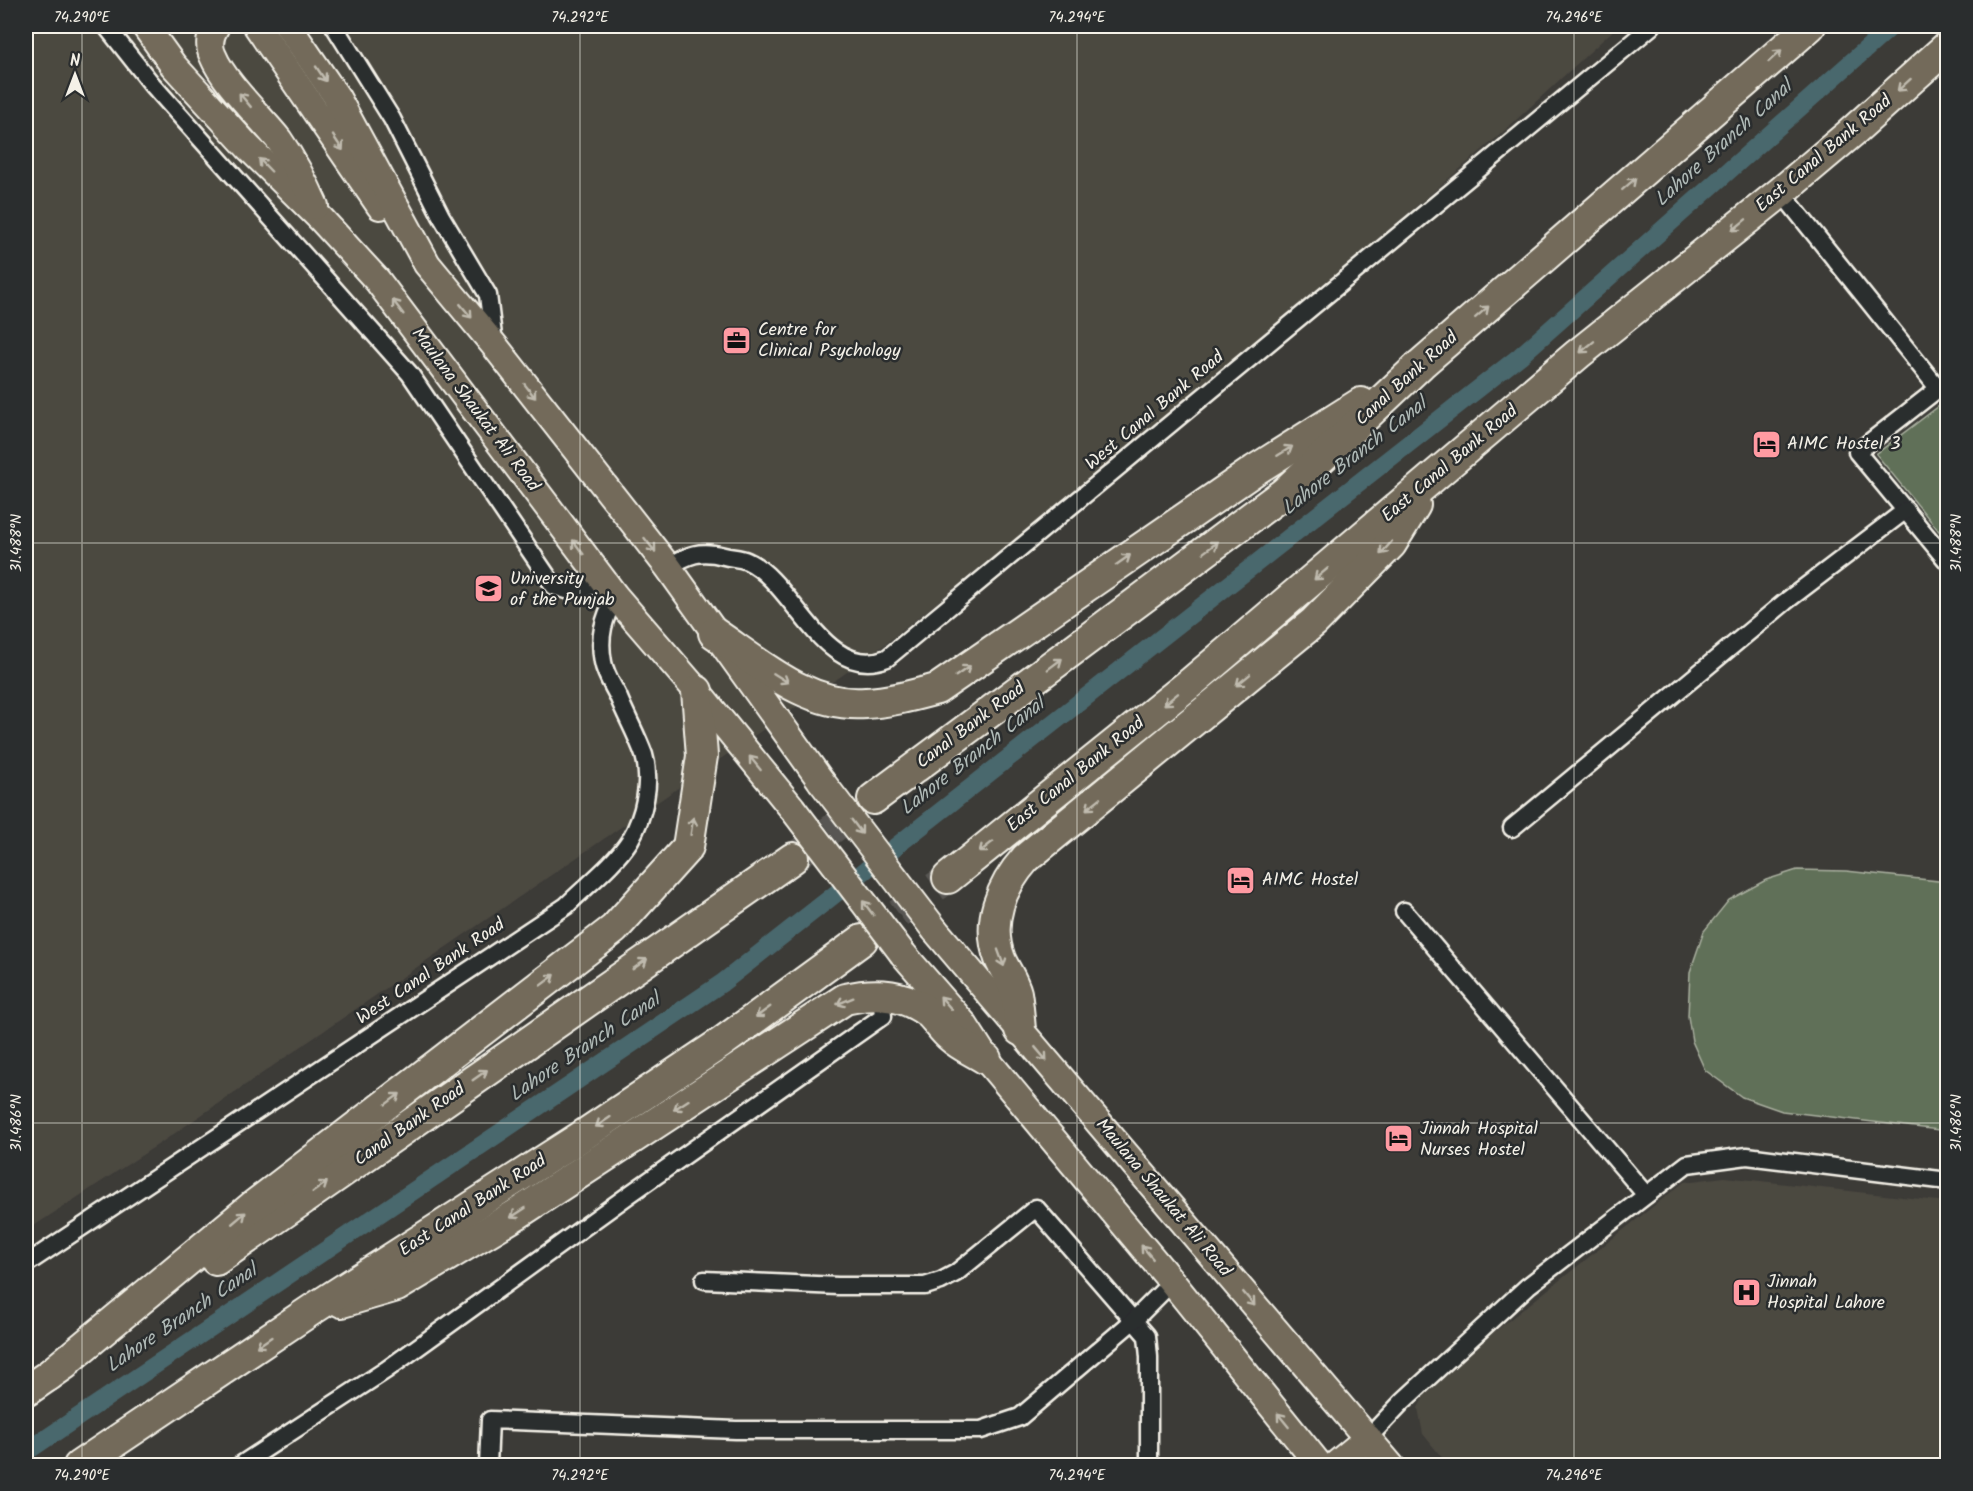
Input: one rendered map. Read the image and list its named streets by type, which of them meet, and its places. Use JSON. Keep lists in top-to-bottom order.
{
  "streets": {
    "highway": ["East Canal Bank Road", "Canal Bank Road"],
    "main road": ["Maulana Shaukat Ali Road"],
    "street": ["West Canal Bank Road"]
  },
  "crossings": [
    ["Maulana Shaukat Ali Road", "West Canal Bank Road"]
  ],
  "water": ["Lahore Branch Canal"],
  "places": {
    "office": ["Centre for Clinical Psychology"],
    "hotel": ["AIMC Hostel 3", "AIMC Hostel", "Jinnah Hospital Nurses Hostel"],
    "school or university": ["University of the Punjab"],
    "hospital": ["Jinnah Hospital Lahore"]
  },
  "north": "top",
  "coordinates": [
    "74.290°E",
    "74.292°E",
    "74.294°E",
    "74.296°E",
    "31.488°N",
    "31.486°N"
  ]
}
